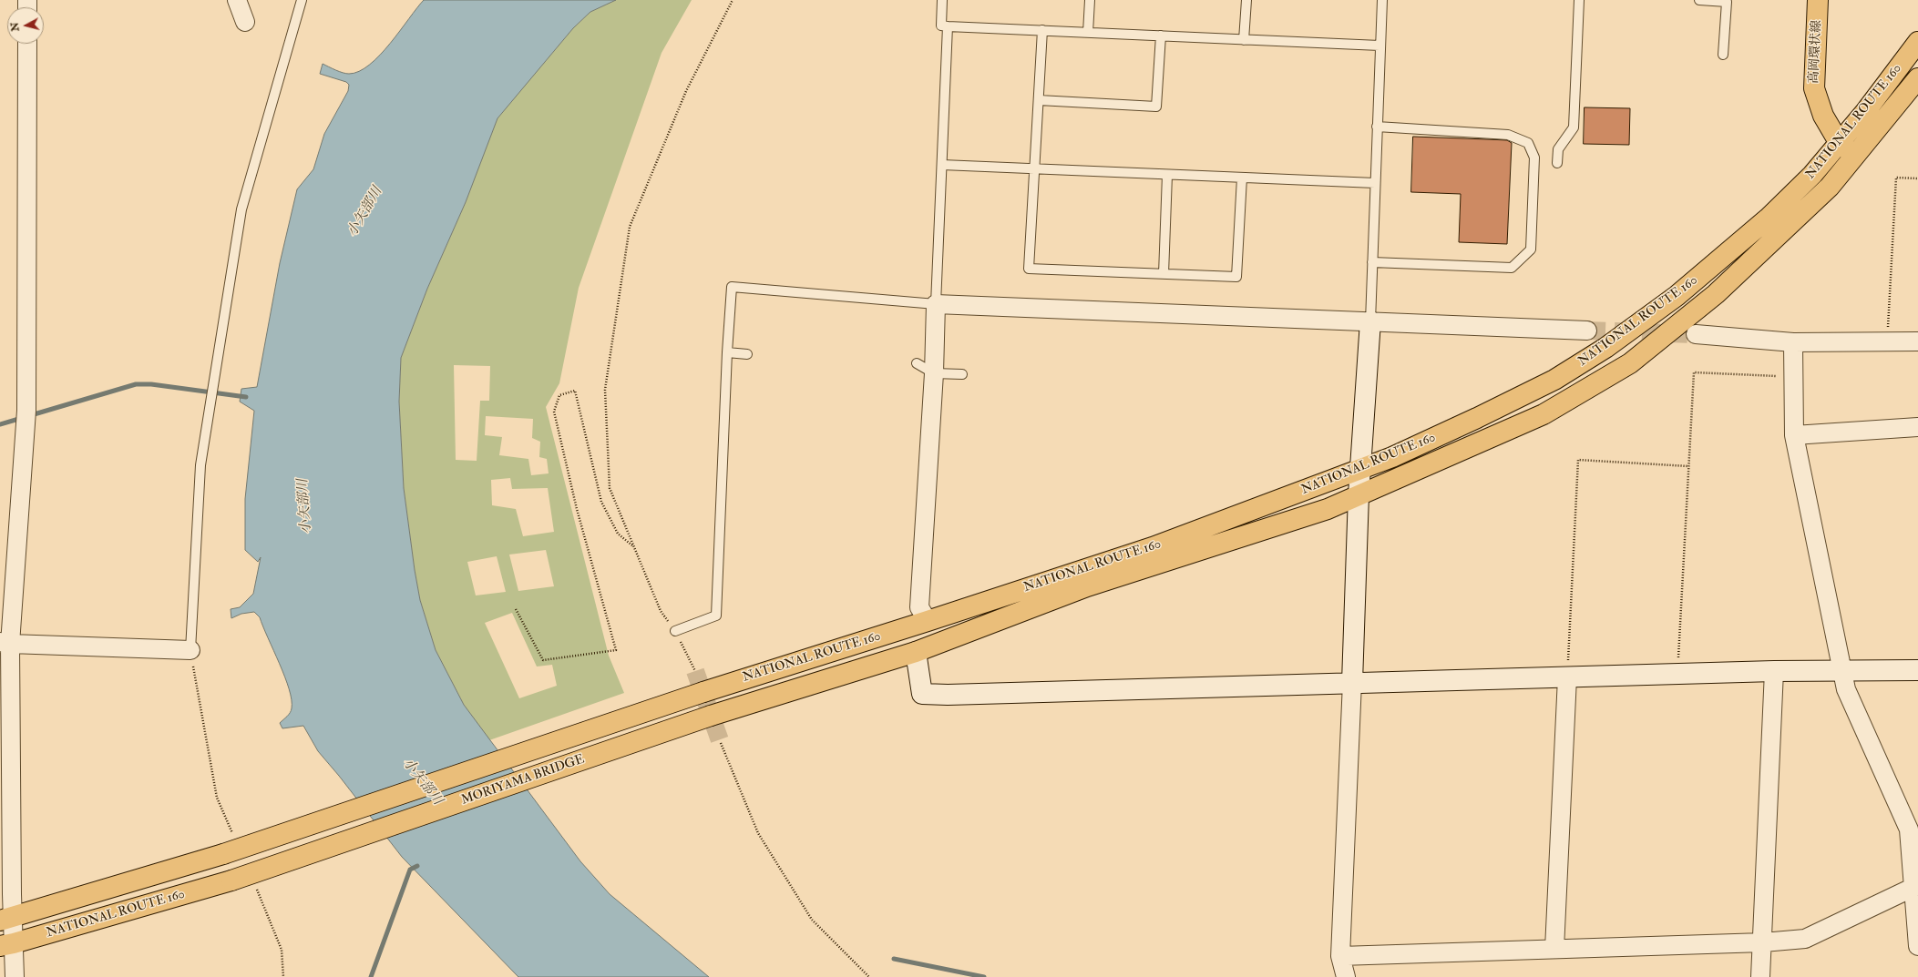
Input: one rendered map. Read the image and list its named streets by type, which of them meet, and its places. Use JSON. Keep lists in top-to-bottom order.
{
  "streets": {
    "main road": ["高岡環状線", "NATIONAL ROUTE 160", "MORIYAMA BRIDGE"]
  },
  "crossings": [
    ["高岡環状線", "NATIONAL ROUTE 160"],
    ["NATIONAL ROUTE 160", "MORIYAMA BRIDGE"]
  ],
  "water": ["小矢部川"],
  "north": "left"
}
